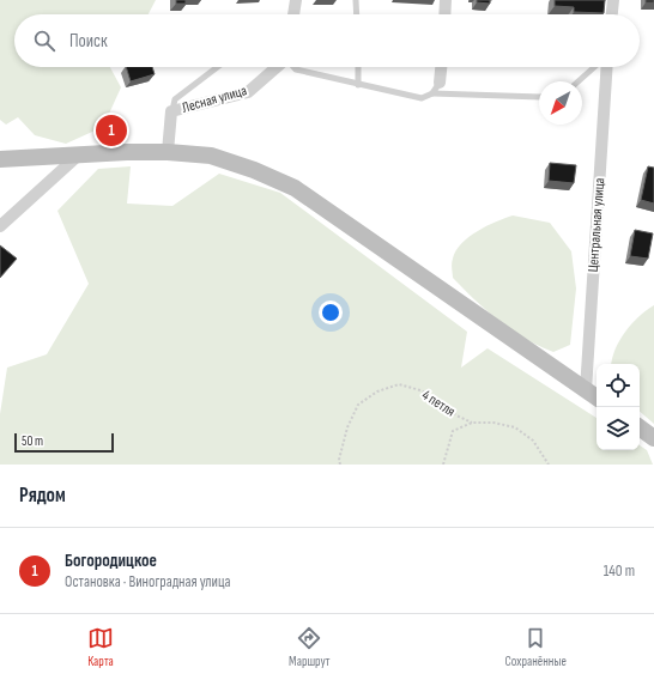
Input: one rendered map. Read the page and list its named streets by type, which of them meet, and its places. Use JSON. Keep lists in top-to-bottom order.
{
  "streets": {
    "street": ["Лесная улица", "Центральная улица"],
    "path": ["4 петля"]
  },
  "scale_bar": "50 m",
  "north": "bottom left",
  "page": {
    "search": "Поиск",
    "pins": "1",
    "scale": "50 m",
    "heading": "Рядом",
    "list": [
      {
        "mark": "1",
        "name": "Богородицкое",
        "note": "Остановка · Виноградная улица",
        "value": "140 m"
      }
    ],
    "nav": ["Карта", "Маршрут", "Сохранённые"]
  }
}
